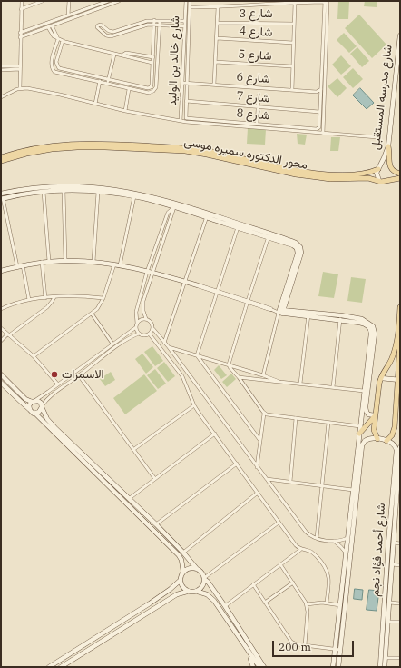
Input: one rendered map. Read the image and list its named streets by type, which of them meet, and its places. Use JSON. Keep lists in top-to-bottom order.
{
  "streets": {
    "main road": ["محور الدكتوره سميره موسى"],
    "street": [
      "شارع 3",
      "شارع 4",
      "شارع 5",
      "شارع خالد بن الوليد",
      "شارع 6",
      "شارع 7",
      "شارع مدرسه المستقبل",
      "شارع 8",
      "شارع أحمد فؤاد نجم"
    ]
  },
  "crossings": [
    ["شارع خالد بن الوليد", "شارع 6"],
    ["شارع خالد بن الوليد", "شارع 7"],
    ["شارع خالد بن الوليد", "شارع 8"],
    ["شارع 7", "شارع 8"],
    ["شارع مدرسه المستقبل", "محور الدكتوره سميره موسى"]
  ],
  "places": ["الاسمرات"],
  "scale_bar": "200 m"
}
